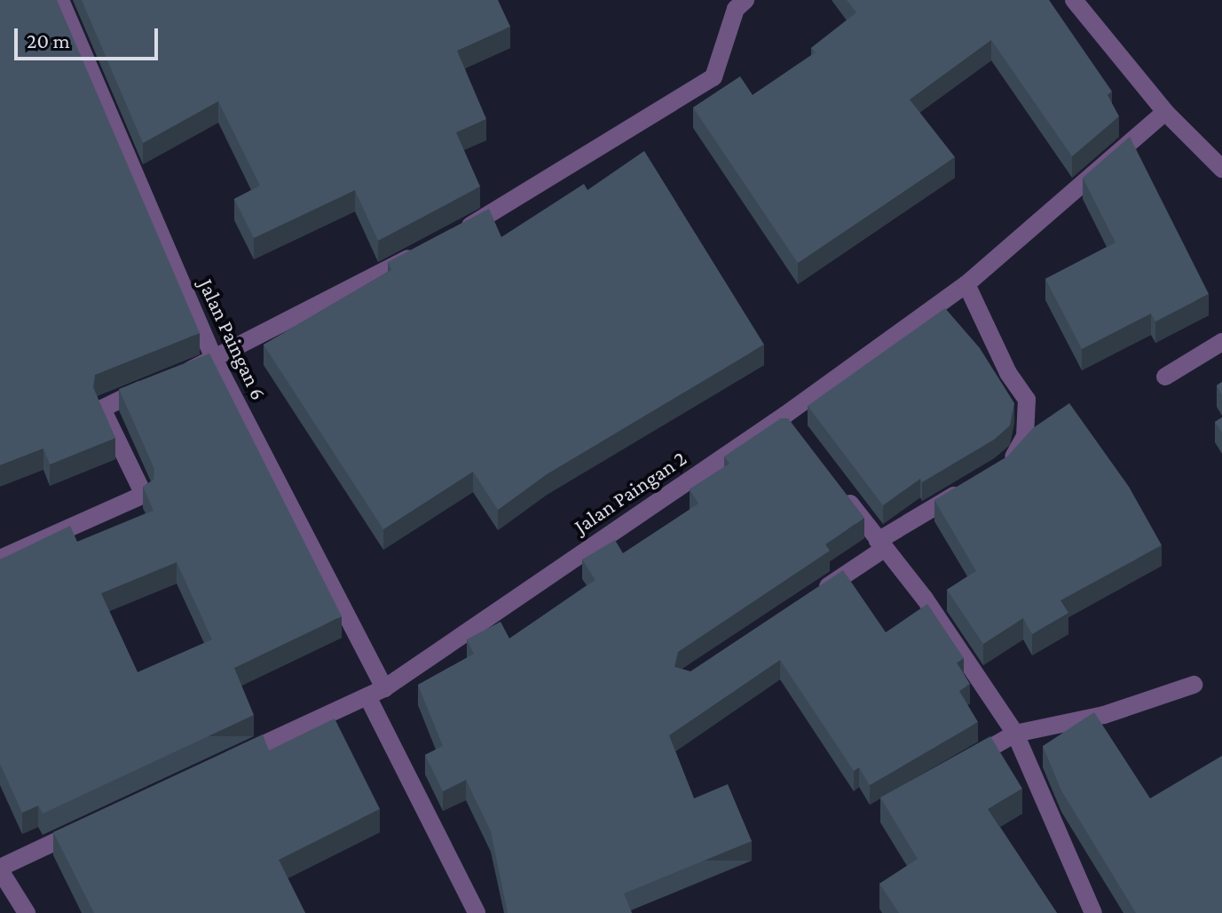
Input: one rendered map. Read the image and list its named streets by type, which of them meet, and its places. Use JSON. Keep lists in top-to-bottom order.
{
  "streets": {
    "street": ["Jalan Paingan 6", "Jalan Paingan 2"]
  },
  "crossings": [
    ["Jalan Paingan 6", "Jalan Paingan 2"]
  ],
  "scale_bar": "20 m"
}
